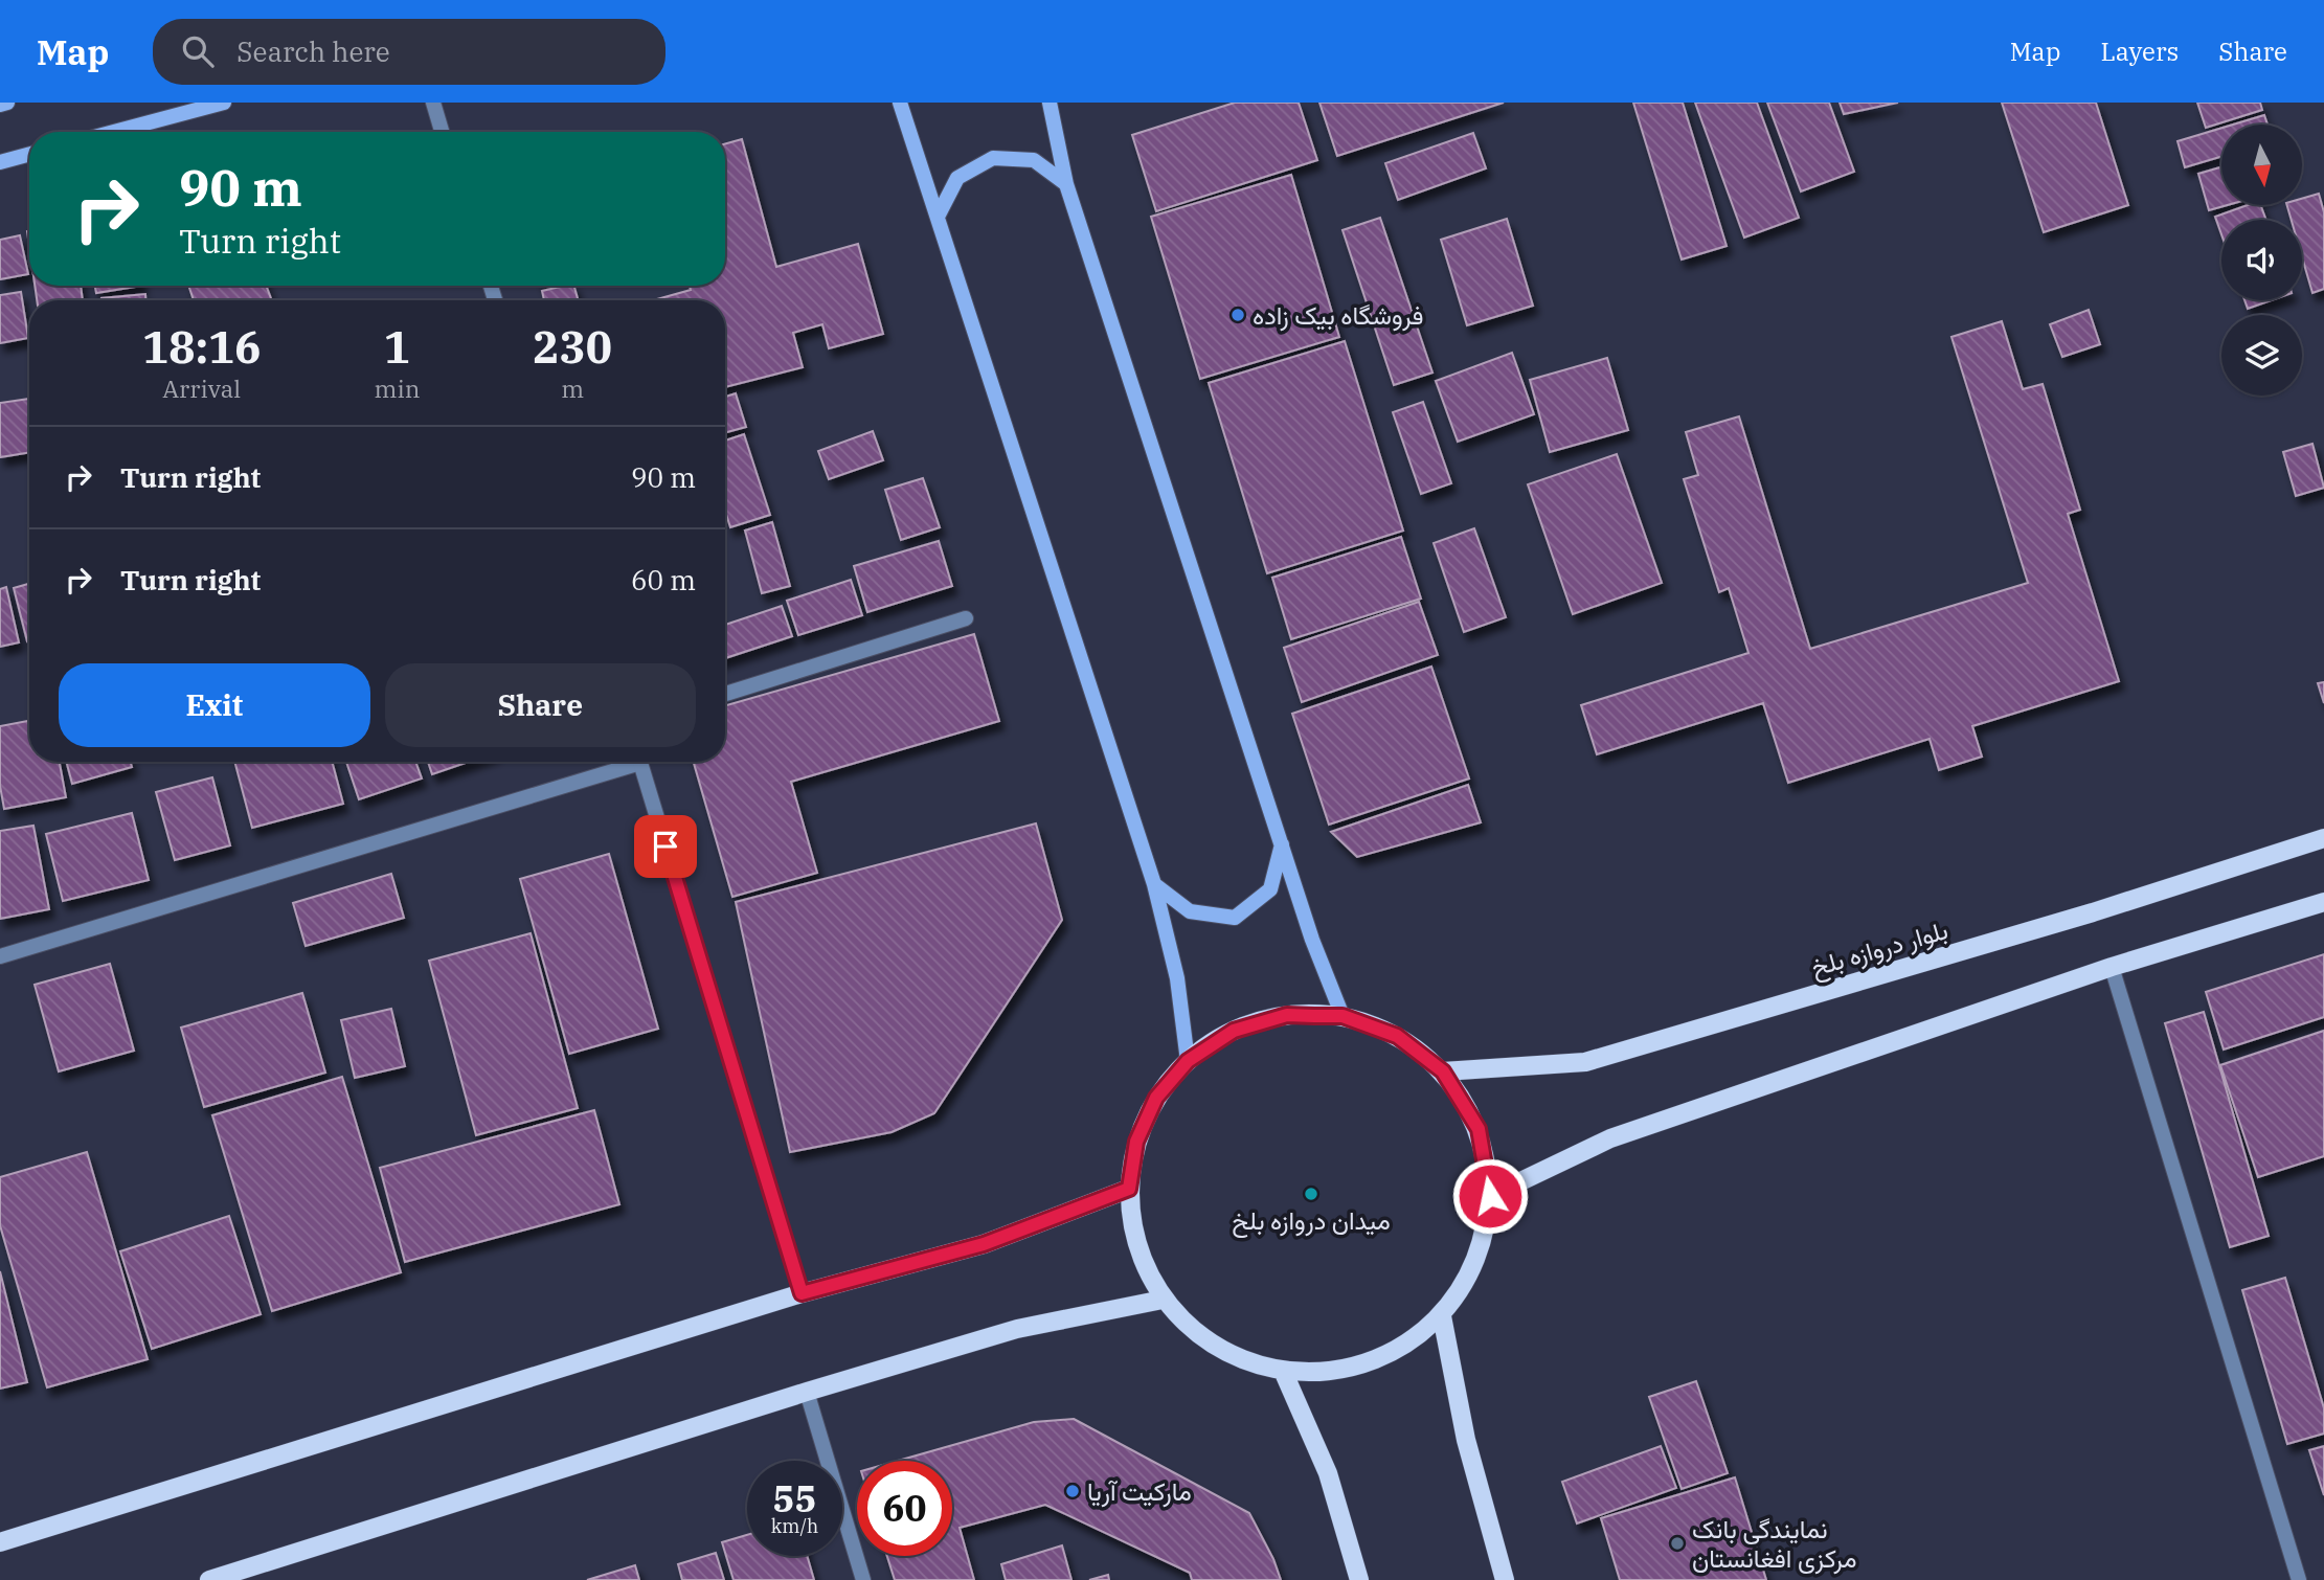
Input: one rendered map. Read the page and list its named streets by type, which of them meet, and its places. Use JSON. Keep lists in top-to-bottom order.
{
  "streets": {
    "main road": ["بلوار دروازه بلخ"]
  },
  "places": [
    "فروشگاه بیک زاده",
    "میدان دروازه بلخ",
    "مارکیت آریا",
    "نمایندگی بانک مرکزی افغانستان"
  ],
  "north": "bottom",
  "page": {
    "header": "Map",
    "search": "Search here",
    "nav": ["Map", "Layers", "Share"],
    "turn": ["90 m", "Turn right"],
    "eta": [
      "18:16",
      "Arrival",
      "1",
      "min",
      "230",
      "m"
    ],
    "list": [
      {
        "name": "Turn right",
        "value": "90 m"
      },
      {
        "name": "Turn right",
        "value": "60 m"
      }
    ],
    "buttons": ["Exit", "Share"],
    "speed": "55 km/h",
    "limit": "60"
  }
}
